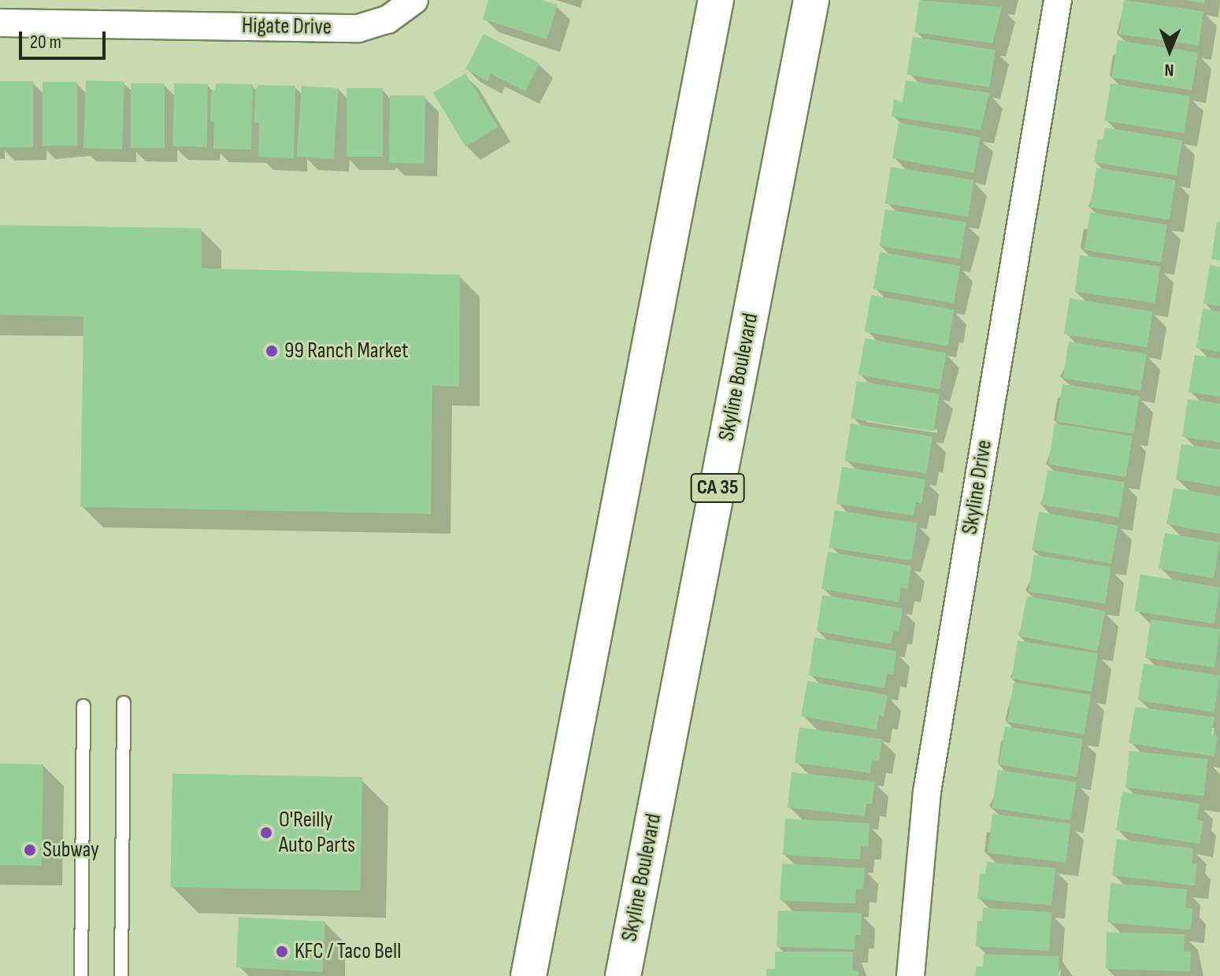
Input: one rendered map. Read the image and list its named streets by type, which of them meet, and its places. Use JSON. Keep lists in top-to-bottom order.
{
  "streets": {
    "main road": ["Skyline Boulevard", "CA 35"],
    "street": ["Higate Drive", "Skyline Drive"]
  },
  "places": [
    "99 Ranch Market",
    "O'Reilly Auto Parts",
    "Subway",
    "KFC / Taco Bell"
  ],
  "scale_bar": "20 m",
  "north": "bottom"
}
